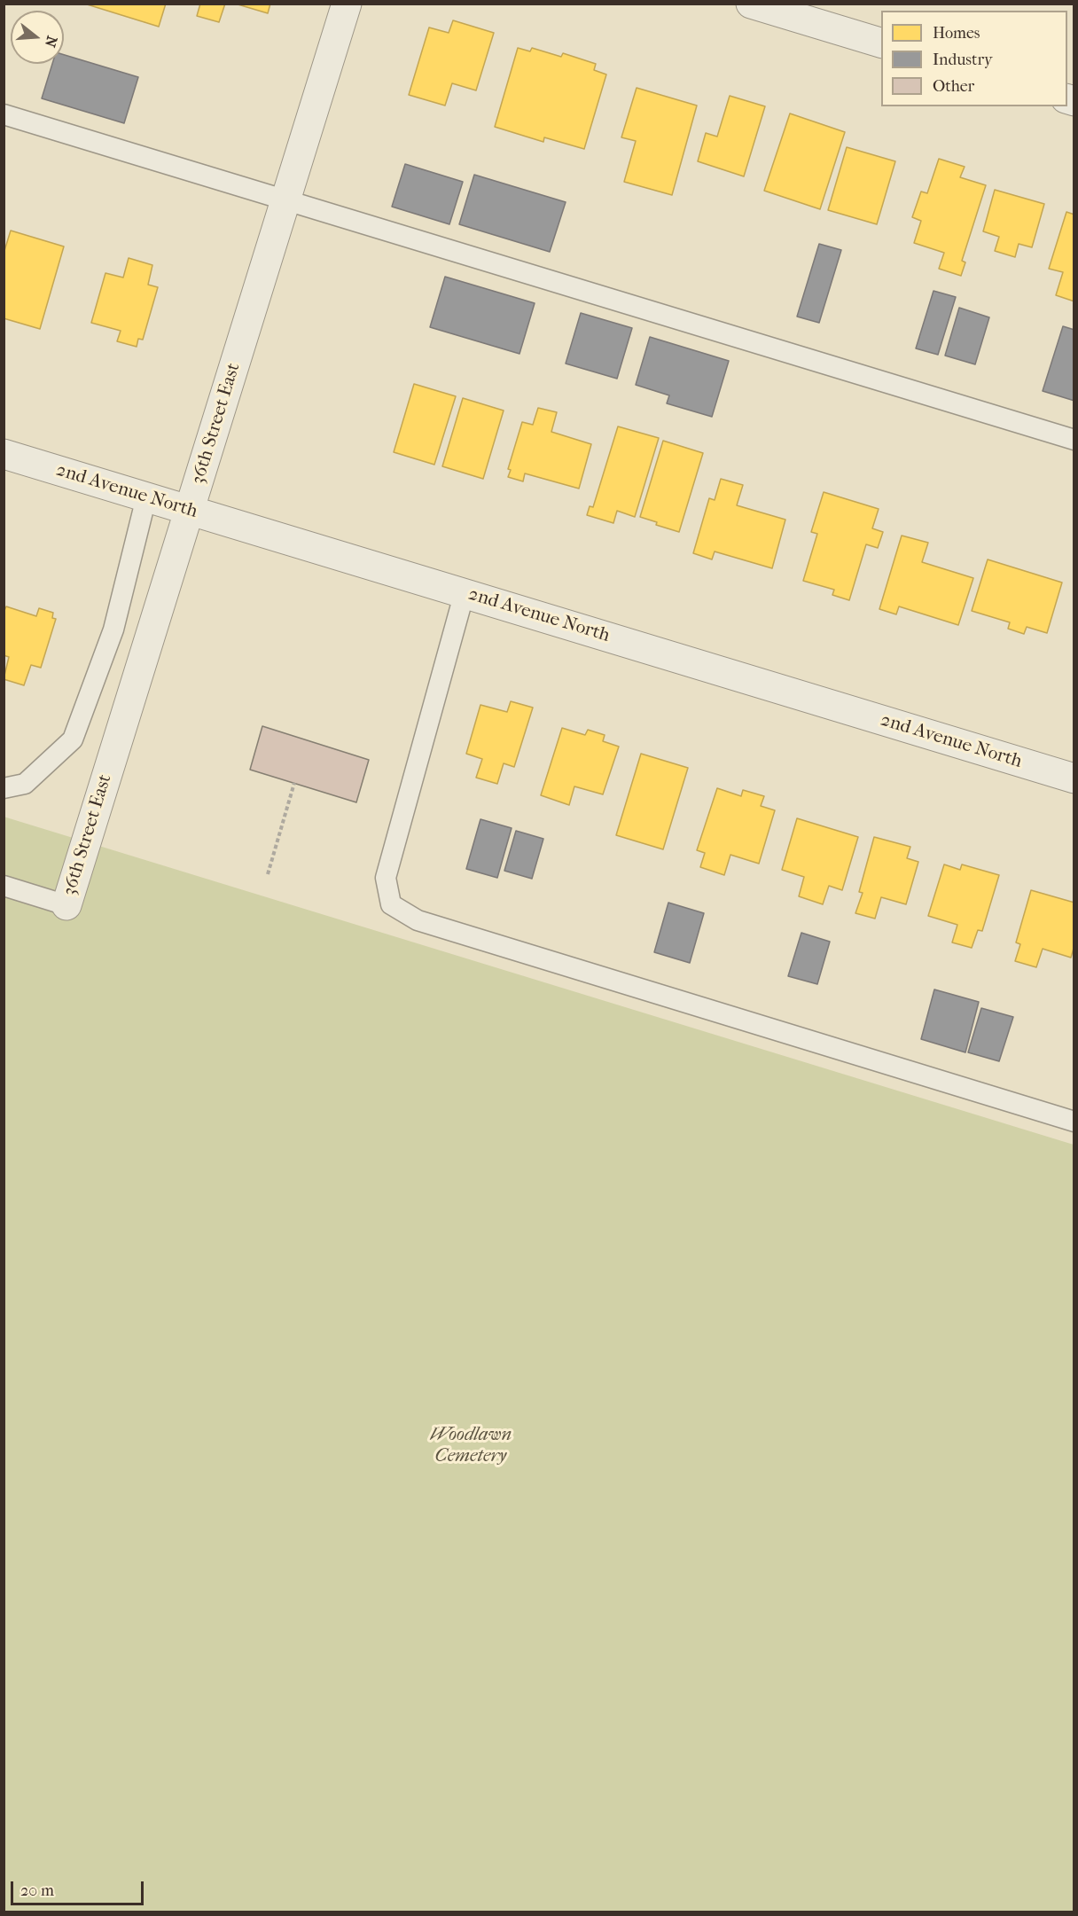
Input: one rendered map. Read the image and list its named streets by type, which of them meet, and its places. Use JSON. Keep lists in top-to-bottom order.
{
  "streets": {
    "street": ["36th Street East", "2nd Avenue North"]
  },
  "crossings": [
    ["36th Street East", "2nd Avenue North"]
  ],
  "parks": ["Woodlawn Cemetery"],
  "legend": ["Homes", "Industry", "Other"],
  "scale_bar": "20 m",
  "north": "right"
}
